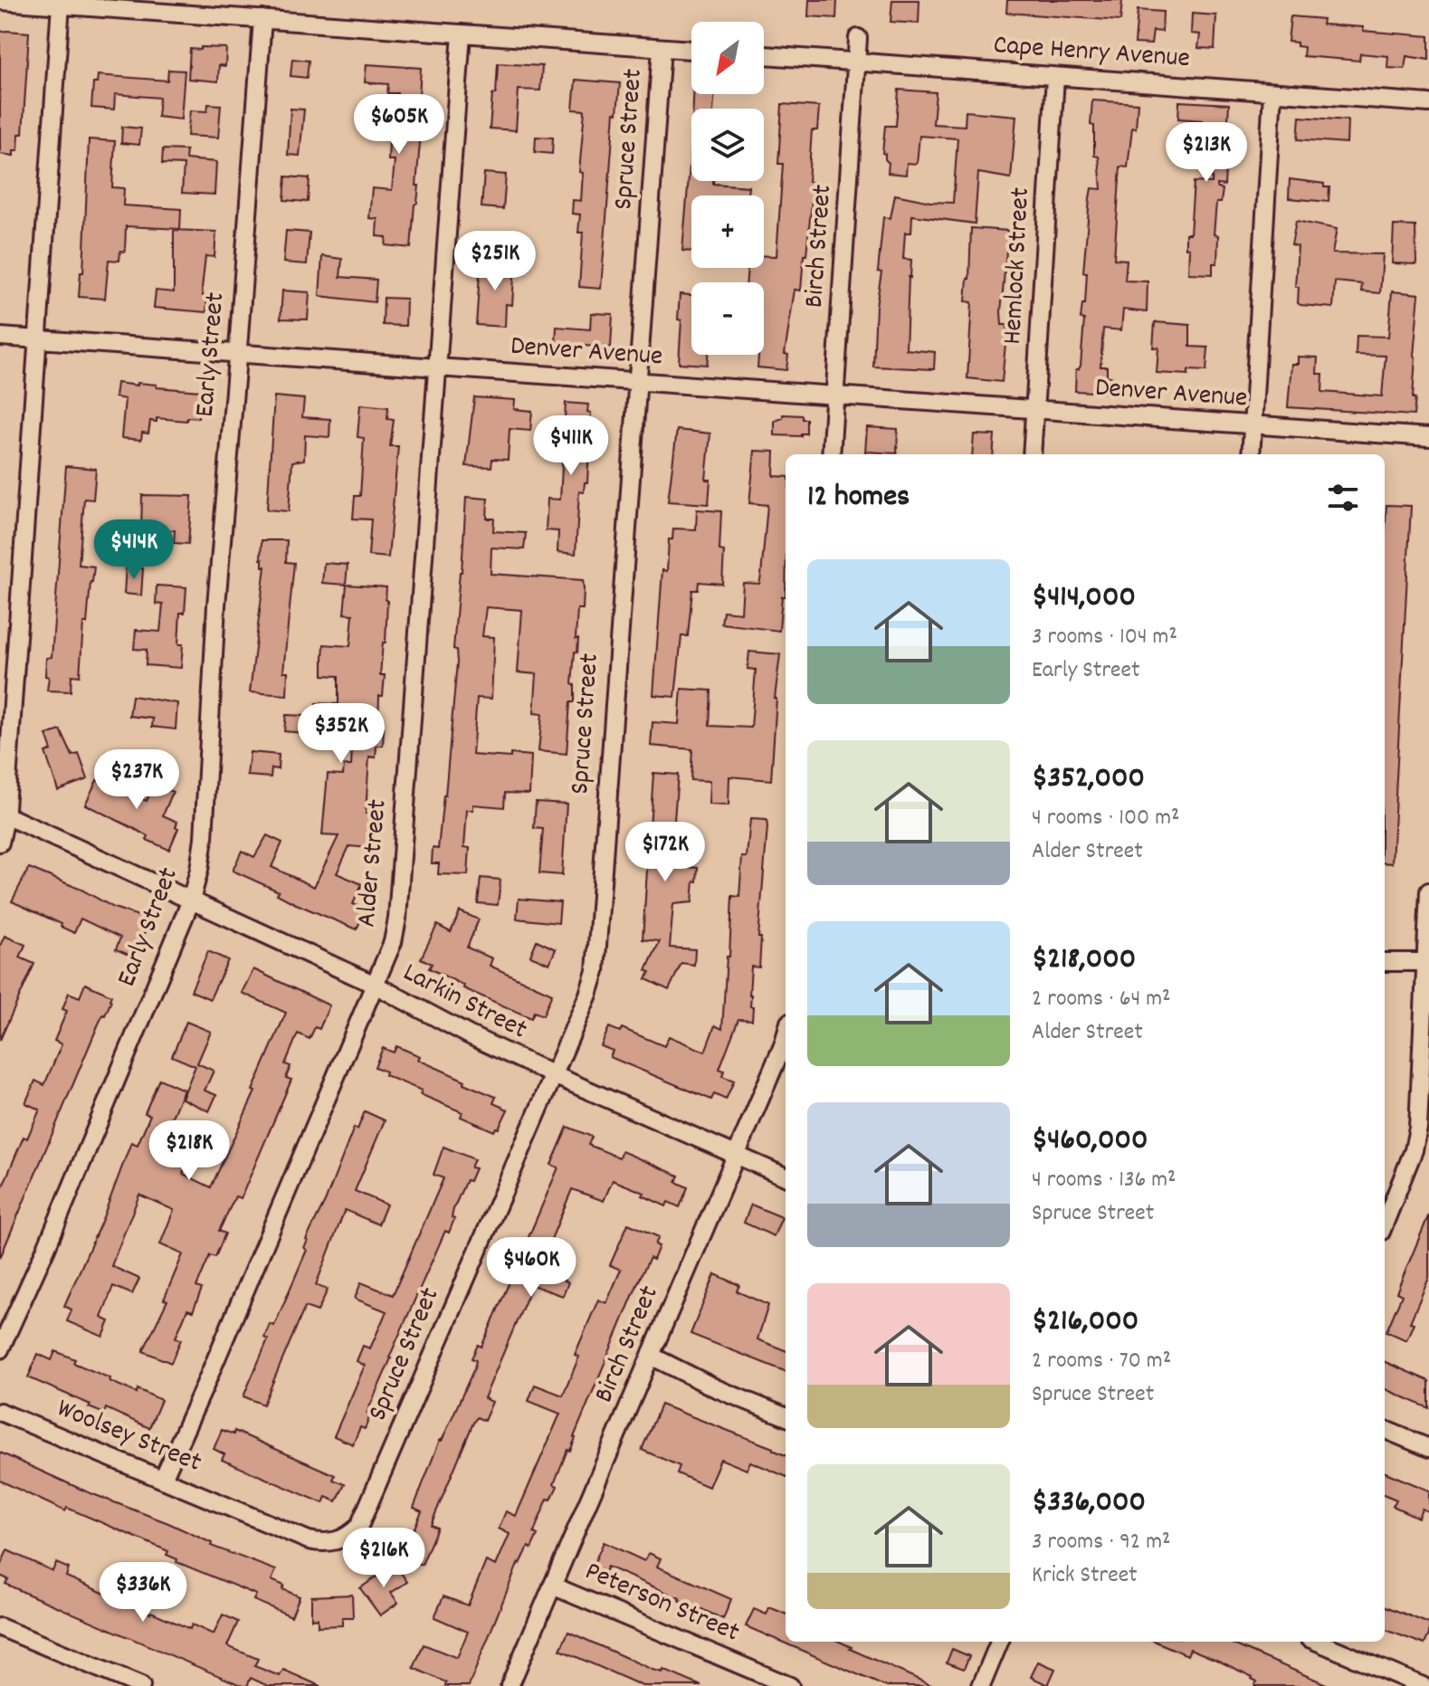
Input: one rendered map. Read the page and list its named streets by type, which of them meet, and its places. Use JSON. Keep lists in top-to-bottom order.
{
  "streets": {
    "street": [
      "Cape Henry Avenue",
      "Spruce Street",
      "Birch Street",
      "Hemlock Street",
      "Denver Avenue",
      "Early Street",
      "Alder Street",
      "Larkin Street",
      "Woolsey Street",
      "Peterson Street"
    ]
  },
  "crossings": [
    ["Cape Henry Avenue", "Birch Street"],
    ["Cape Henry Avenue", "Hemlock Street"],
    ["Spruce Street", "Denver Avenue"],
    ["Spruce Street", "Larkin Street"],
    ["Spruce Street", "Woolsey Street"],
    ["Birch Street", "Denver Avenue"],
    ["Birch Street", "Larkin Street"],
    ["Birch Street", "Peterson Street"],
    ["Hemlock Street", "Denver Avenue"],
    ["Denver Avenue", "Early Street"],
    ["Denver Avenue", "Alder Street"],
    ["Early Street", "Larkin Street"],
    ["Alder Street", "Larkin Street"],
    ["Alder Street", "Woolsey Street"]
  ],
  "north": "bottom left",
  "page": {
    "map_buttons": ["+", "−"],
    "price": [
      "$605K",
      "$213K",
      "$251K",
      "$411K",
      "$414K",
      "$352K",
      "$237K",
      "$172K",
      "$218K",
      "$460K",
      "$216K",
      "$336K"
    ],
    "heading": "12 homes",
    "list": [
      {
        "name": "$414,000",
        "note": "3 rooms · 104 m² · Early Street"
      },
      {
        "name": "$352,000",
        "note": "4 rooms · 100 m² · Alder Street"
      },
      {
        "name": "$218,000",
        "note": "2 rooms · 64 m² · Alder Street"
      },
      {
        "name": "$460,000",
        "note": "4 rooms · 136 m² · Spruce Street"
      },
      {
        "name": "$216,000",
        "note": "2 rooms · 70 m² · Spruce Street"
      },
      {
        "name": "$336,000",
        "note": "3 rooms · 92 m² · Krick Street"
      }
    ]
  }
}
